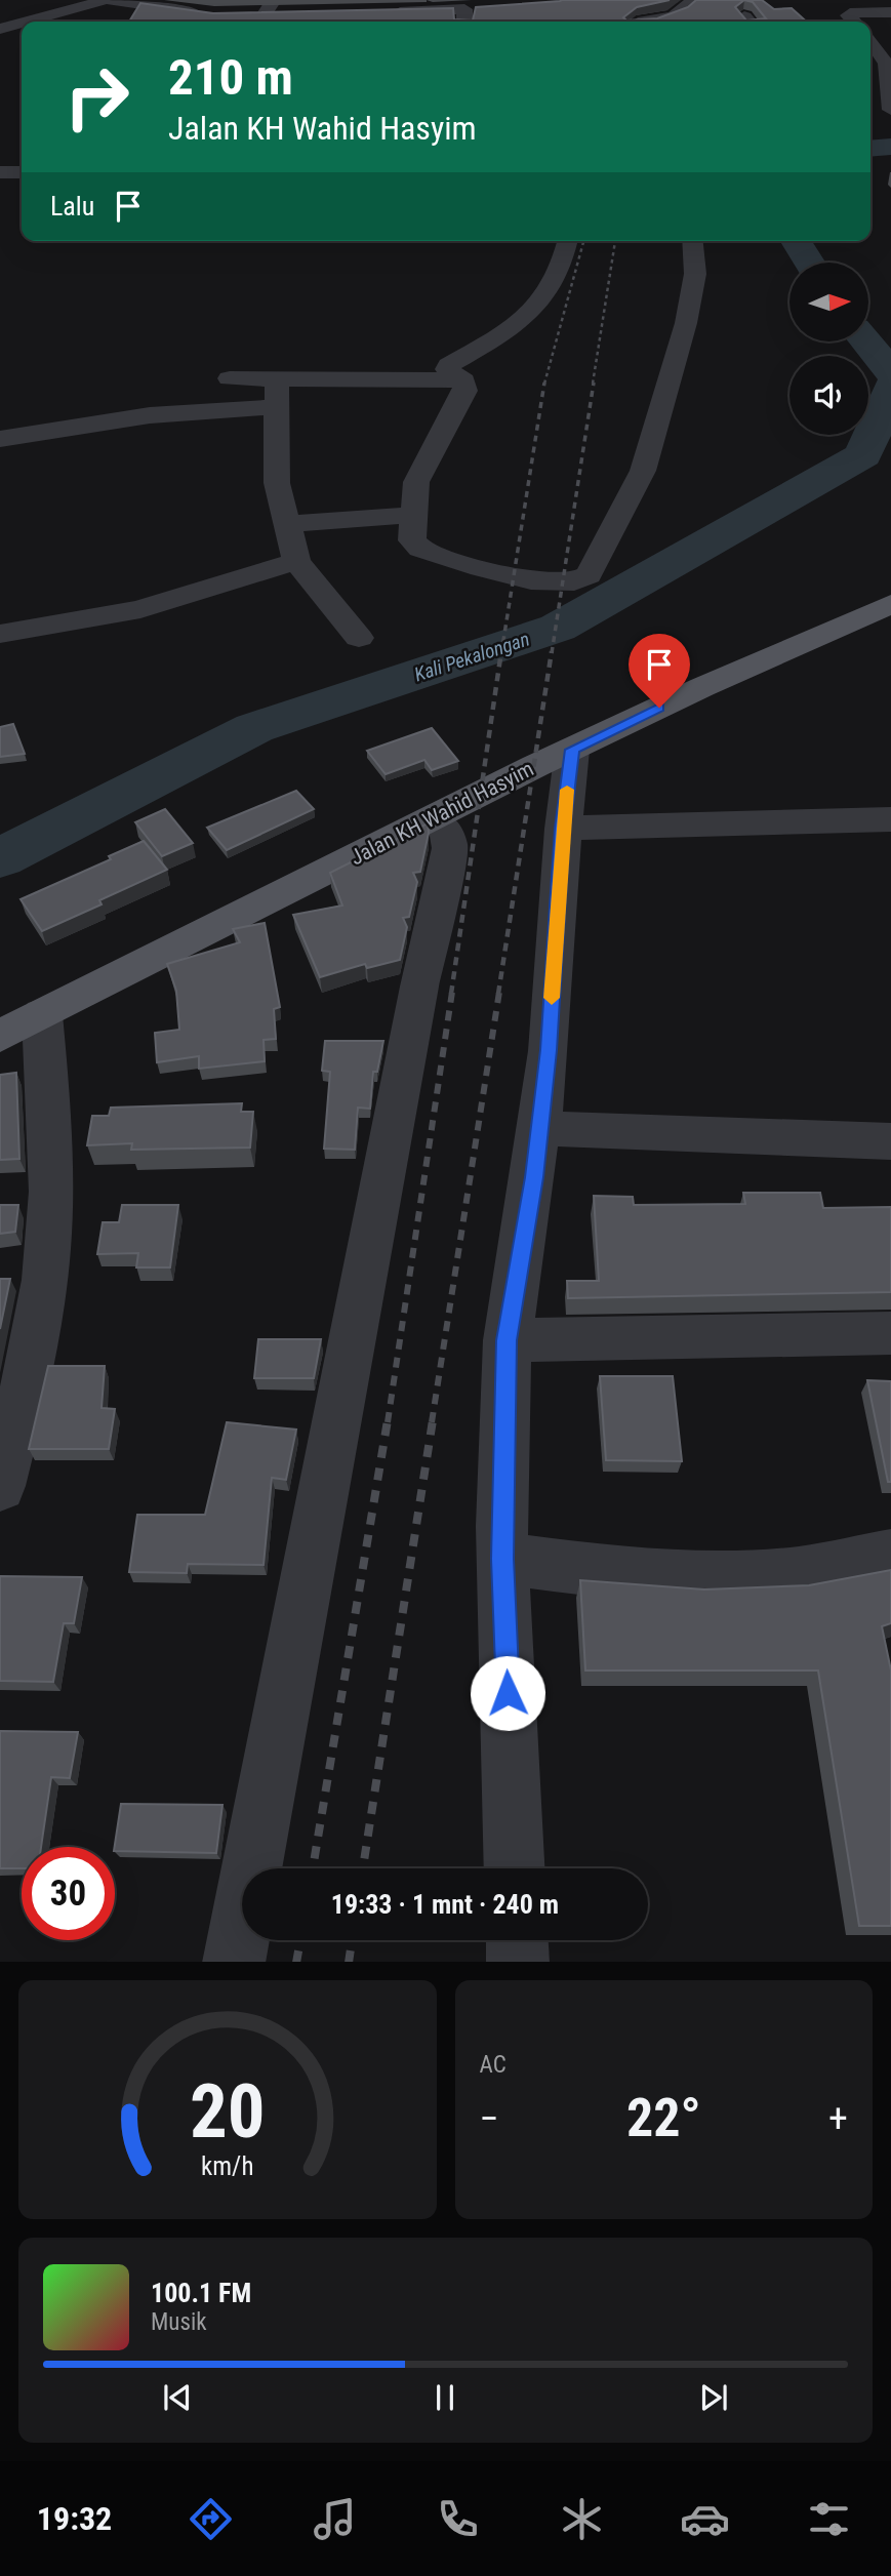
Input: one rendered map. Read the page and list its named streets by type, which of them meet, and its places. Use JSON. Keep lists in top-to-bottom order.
{
  "streets": {
    "main road": ["Jalan KH Wahid Hasyim"]
  },
  "water": ["Kali Pekalongan"],
  "north": "right",
  "page": {
    "turn": ["210 m", "Jalan KH Wahid Hasyim"],
    "then": "Lalu",
    "limit": "30",
    "trip": "19:33 · 1 mnt · 240 m",
    "tile": "AC",
    "heat": ["−", "22°", "+"],
    "song": ["100.1 FM", "Musik"],
    "tabs": "19:32",
    "gauge": ["20", "km/h"]
  }
}
